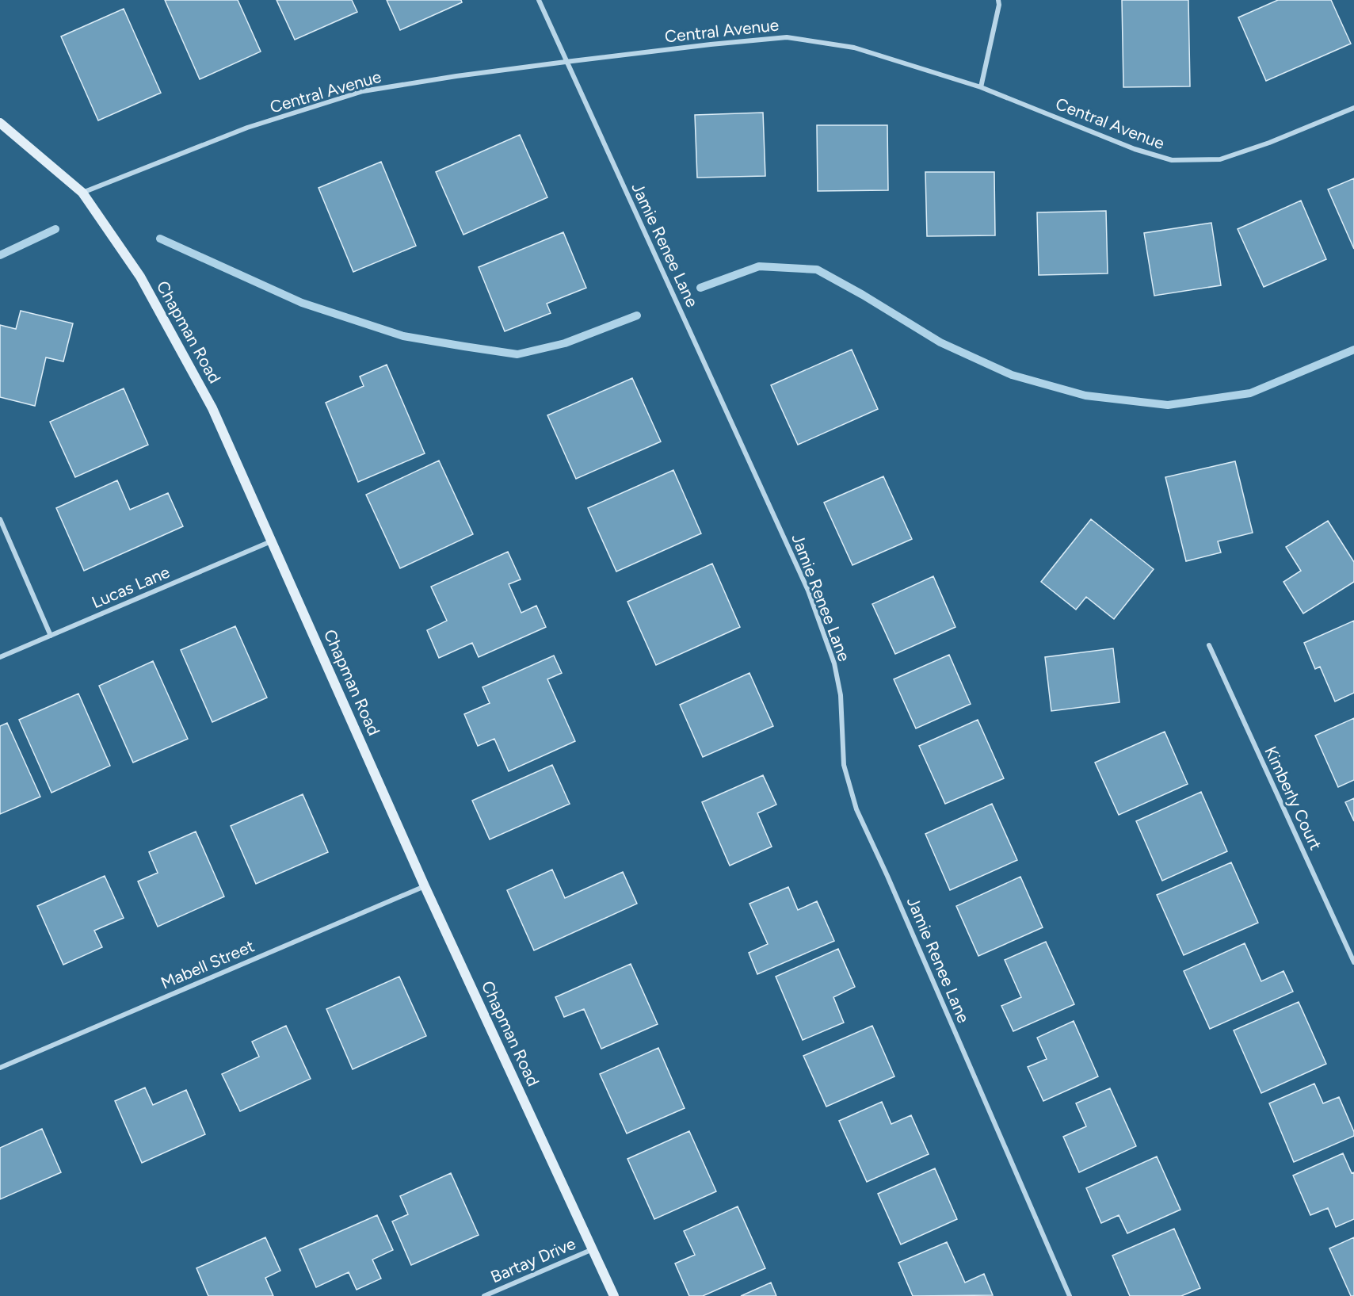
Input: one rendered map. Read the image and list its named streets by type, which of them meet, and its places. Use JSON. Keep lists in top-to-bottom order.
{
  "streets": {
    "street": [
      "Central Avenue",
      "Jamie Renee Lane",
      "Chapman Road",
      "Lucas Lane",
      "Kimberly Court",
      "Mabell Street",
      "Bartay Drive"
    ]
  },
  "crossings": [
    ["Central Avenue", "Jamie Renee Lane"],
    ["Central Avenue", "Chapman Road"],
    ["Chapman Road", "Lucas Lane"],
    ["Chapman Road", "Mabell Street"],
    ["Chapman Road", "Bartay Drive"]
  ]
}
